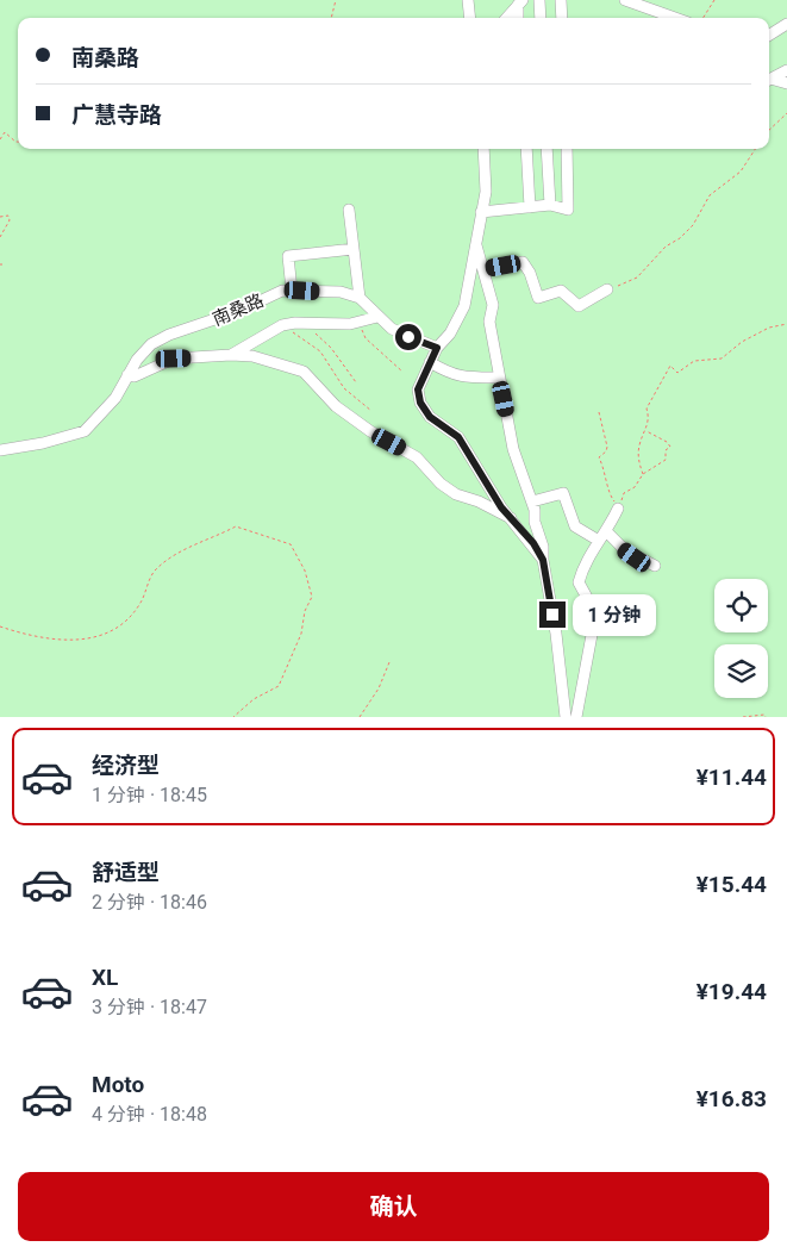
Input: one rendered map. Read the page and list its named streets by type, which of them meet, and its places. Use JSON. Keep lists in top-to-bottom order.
{
  "streets": {
    "street": ["南桑路"]
  },
  "page": {
    "banner": ["南桑路", "广慧寺路"],
    "bubble": "1 分钟",
    "list": [
      {
        "name": "经济型",
        "note": "1 分钟 · 18:45",
        "value": "¥11.44"
      },
      {
        "name": "舒适型",
        "note": "2 分钟 · 18:46",
        "value": "¥15.44"
      },
      {
        "name": "XL",
        "note": "3 分钟 · 18:47",
        "value": "¥19.44"
      },
      {
        "name": "Moto",
        "note": "4 分钟 · 18:48",
        "value": "¥16.83"
      }
    ],
    "buttons": "确认"
  }
}
